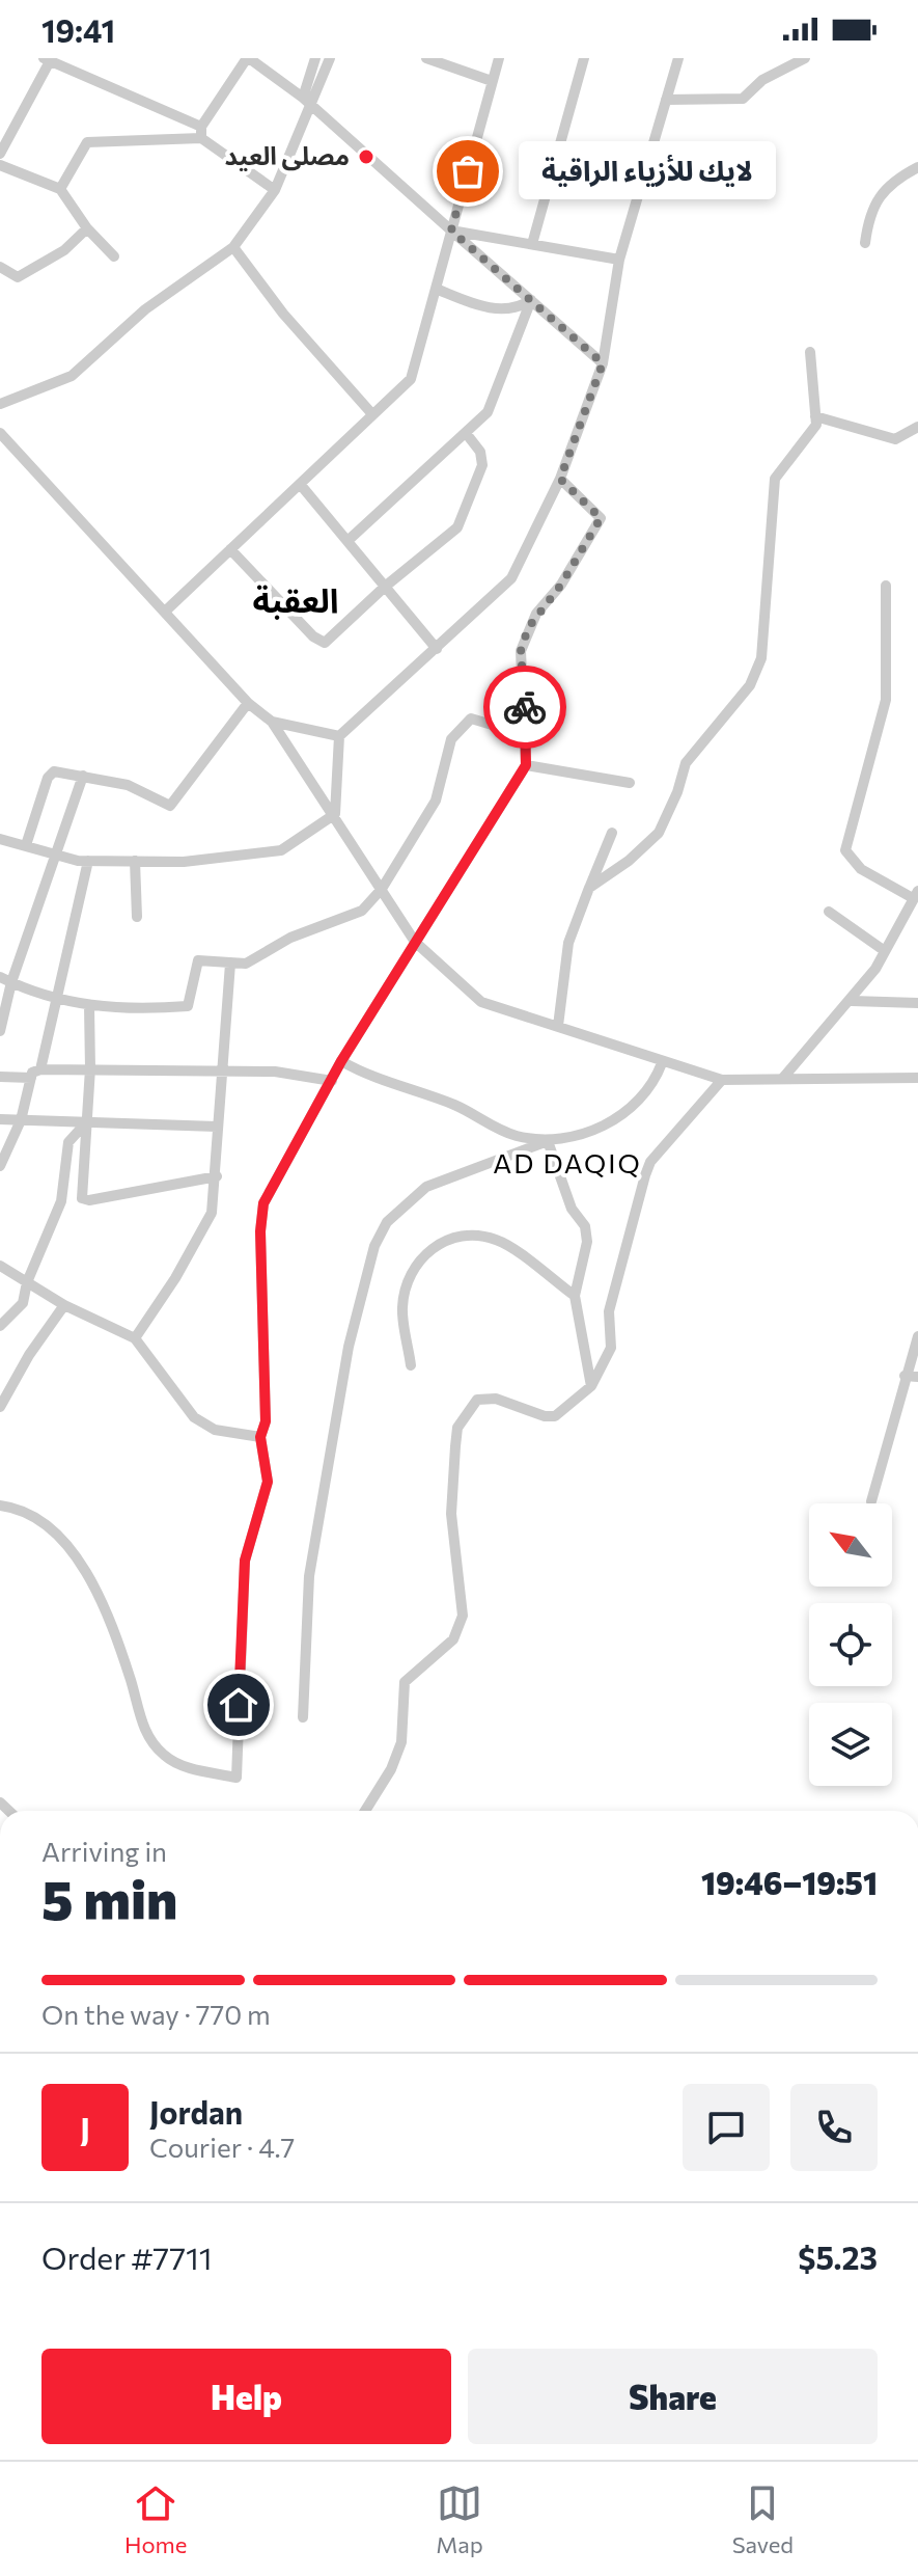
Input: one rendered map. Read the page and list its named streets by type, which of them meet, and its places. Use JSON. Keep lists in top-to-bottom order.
{
  "districts": ["العقبة", "AD DAQIQ"],
  "places": ["مصلى العيد", "لايك للأزياء الراقية"],
  "north": "top left",
  "page": {
    "status": "19:41",
    "bubble": "لايك للأزياء الراقية",
    "heading": ["5 min", "Arriving in", "19:46–19:51"],
    "panel": [
      "Jordan",
      "Courier · 4.7",
      "Order #7711",
      "$5.23"
    ],
    "bar": "On the way · 770 m",
    "round": "J",
    "buttons": ["Help", "Share"],
    "tabs": ["Home", "Map", "Saved"]
  }
}
